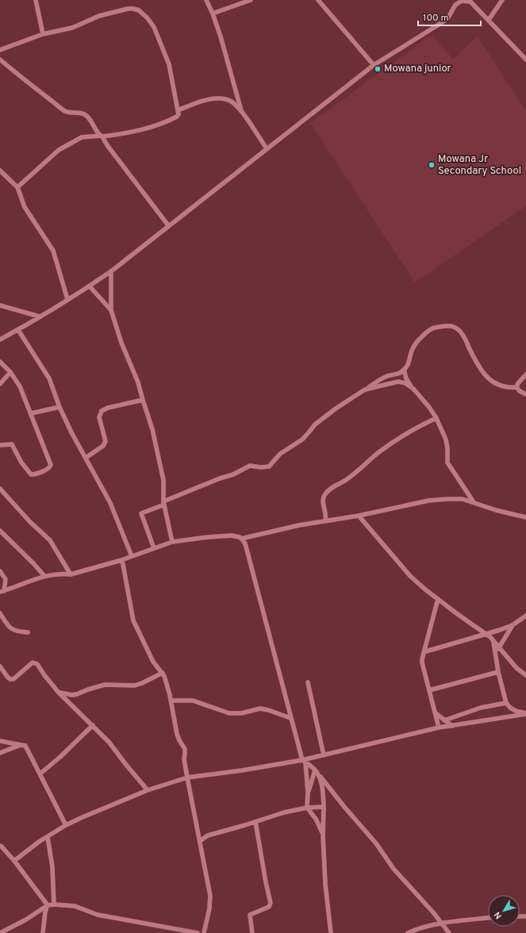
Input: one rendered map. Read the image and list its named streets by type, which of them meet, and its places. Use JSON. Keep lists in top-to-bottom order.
{
  "places": ["Mowana junior", "Mowana Jr Secondary School"],
  "scale_bar": "100 m",
  "north": "bottom left"
}
